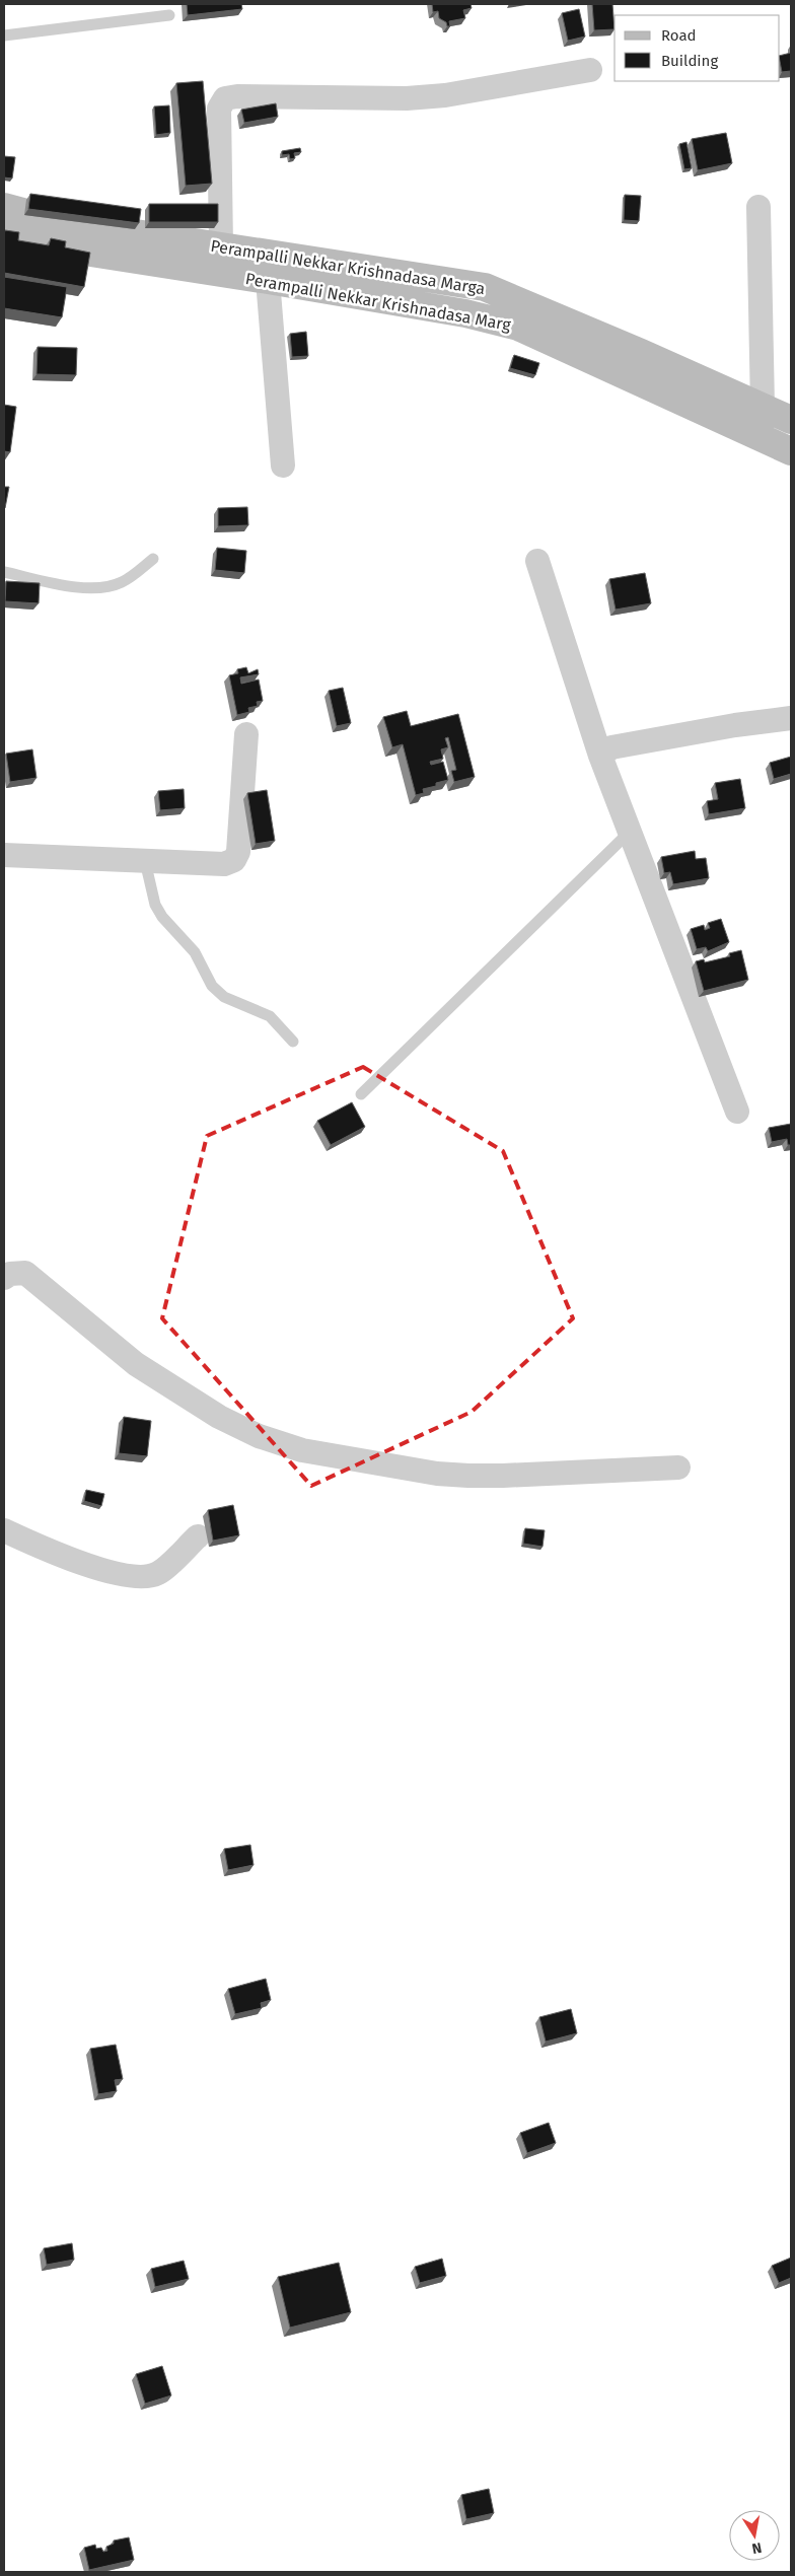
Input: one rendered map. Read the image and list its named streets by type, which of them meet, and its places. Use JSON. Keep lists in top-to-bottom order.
{
  "streets": {
    "main road": ["Perampalli Nekkar Krishnadasa Marga", "Perampalli Nekkar Krishnadasa Marg"]
  },
  "legend": ["Road", "Building"],
  "north": "bottom"
}
